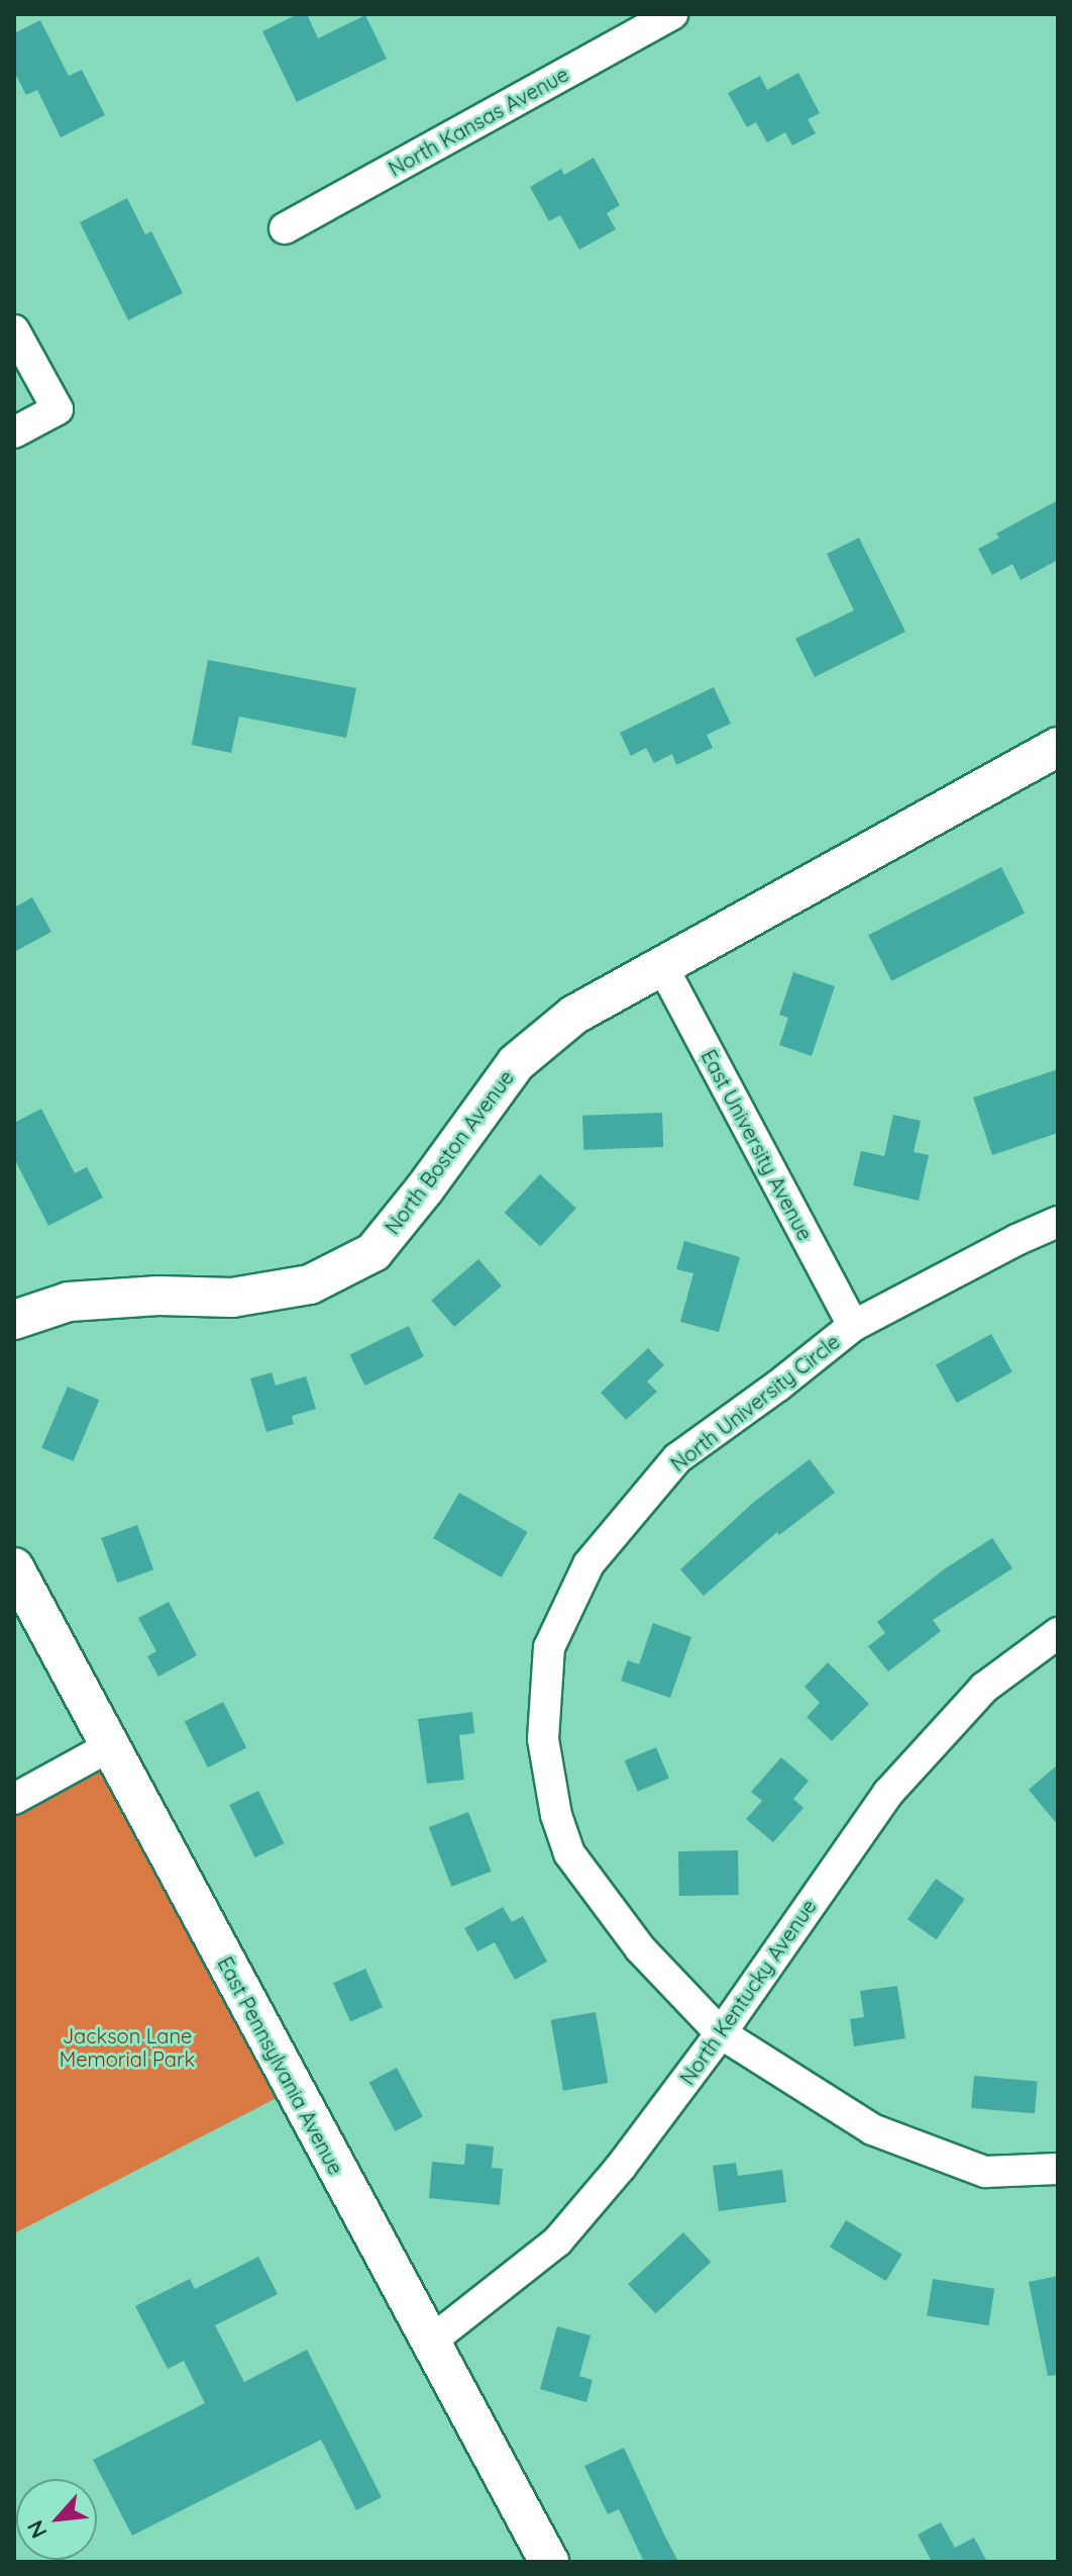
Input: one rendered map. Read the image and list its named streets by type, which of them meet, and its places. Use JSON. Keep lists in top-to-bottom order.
{
  "streets": {
    "street": [
      "North Kansas Avenue",
      "East University Avenue",
      "North Boston Avenue",
      "North University Circle",
      "North Kentucky Avenue",
      "East Pennsylvania Avenue"
    ]
  },
  "crossings": [
    ["East University Avenue", "North Boston Avenue"],
    ["East University Avenue", "North University Circle"],
    ["North University Circle", "North Kentucky Avenue"],
    ["North Kentucky Avenue", "East Pennsylvania Avenue"]
  ],
  "parks": ["Jackson Lane Memorial Park"],
  "north": "bottom left"
}
